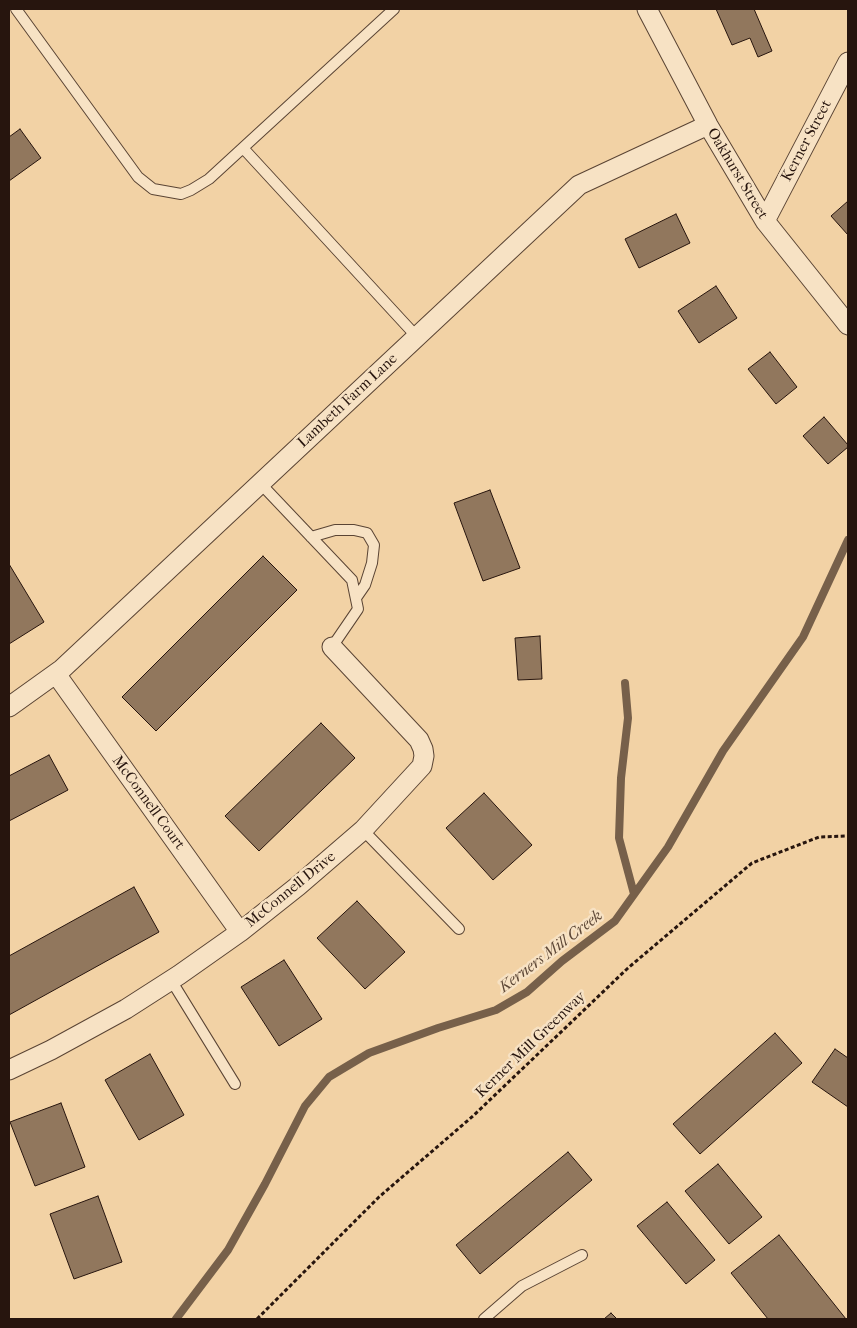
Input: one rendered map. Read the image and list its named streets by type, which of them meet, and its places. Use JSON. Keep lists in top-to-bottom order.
{
  "streets": {
    "street": [
      "Kerner Street",
      "Oakhurst Street",
      "Lambeth Farm Lane",
      "McConnell Court",
      "McConnell Drive"
    ],
    "path": ["Kerner Mill Greenway"]
  },
  "crossings": [
    ["Kerner Street", "Oakhurst Street"],
    ["Oakhurst Street", "Lambeth Farm Lane"],
    ["Lambeth Farm Lane", "McConnell Court"],
    ["McConnell Court", "McConnell Drive"]
  ],
  "water": ["Kerners Mill Creek"]
}
